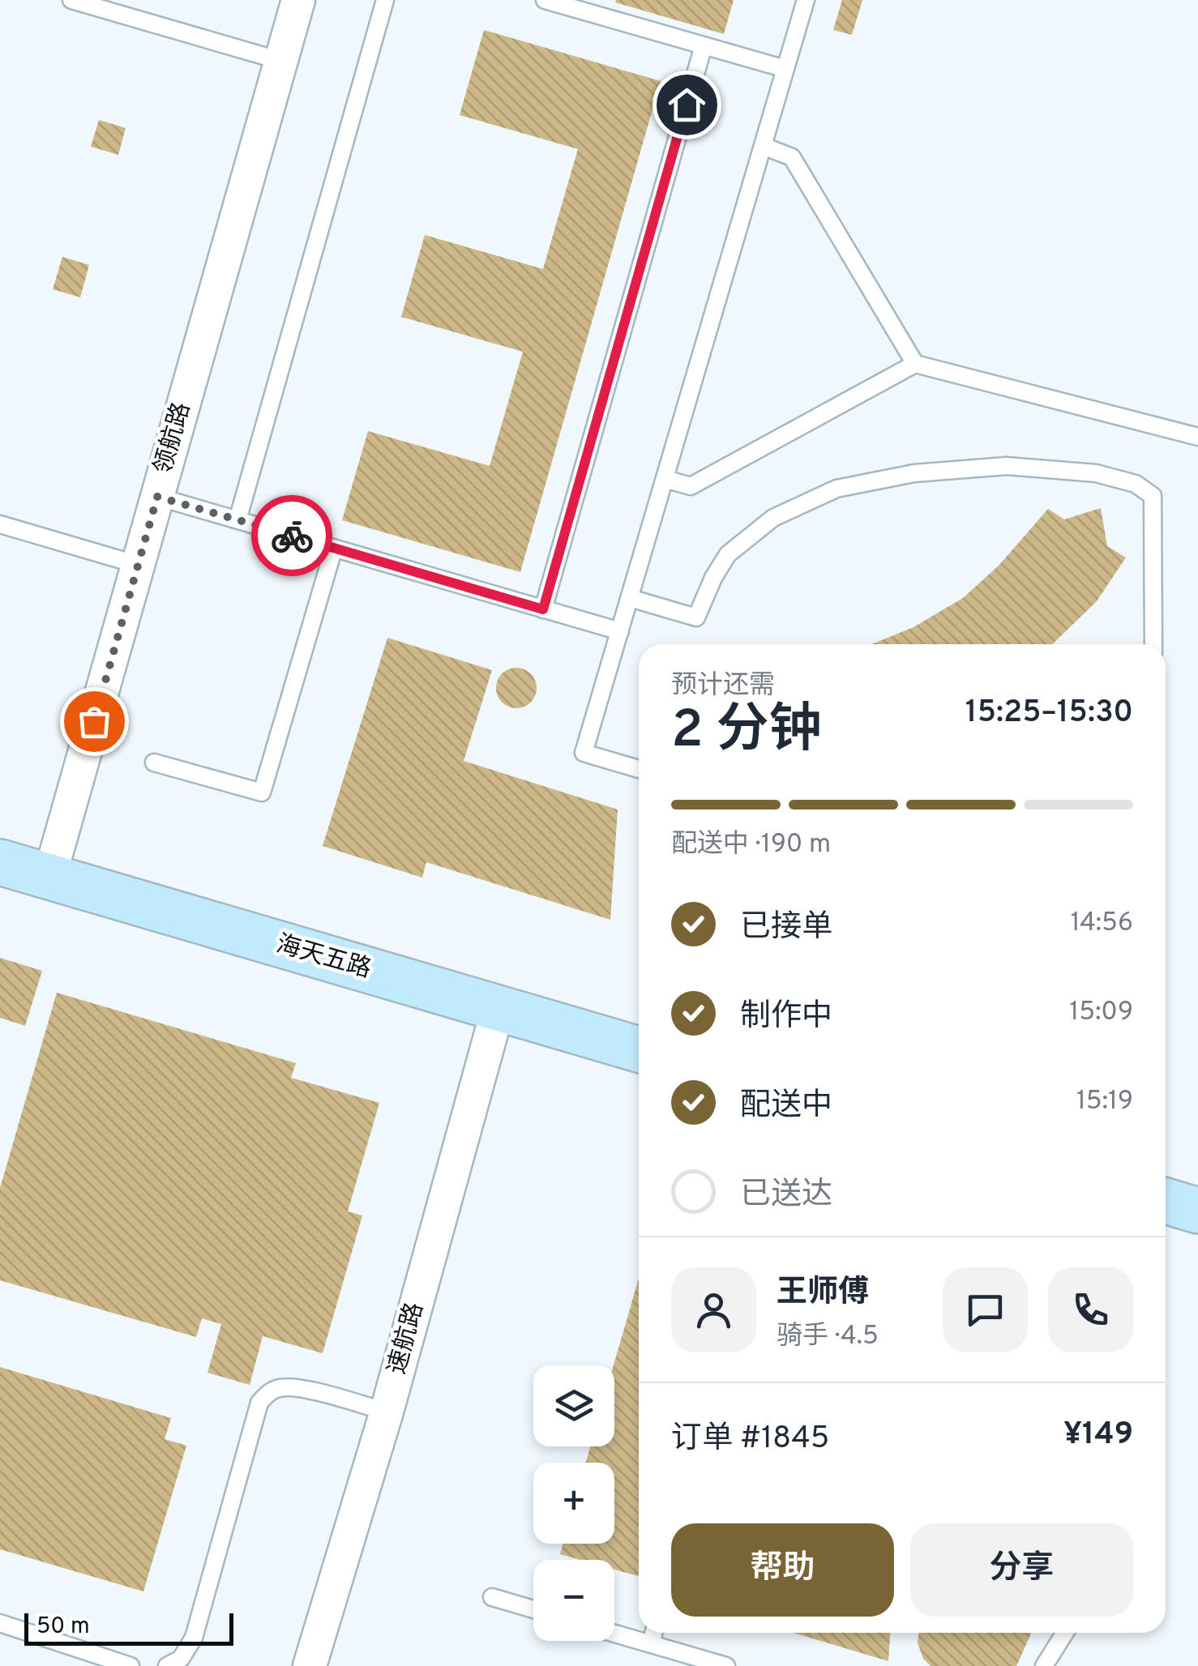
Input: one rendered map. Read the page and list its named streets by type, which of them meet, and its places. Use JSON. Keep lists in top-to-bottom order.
{
  "streets": {
    "street": ["领航路", "海天五路", "速航路"]
  },
  "crossings": [
    ["领航路", "海天五路"],
    ["海天五路", "速航路"]
  ],
  "scale_bar": "50 m",
  "page": {
    "heading": ["2 分钟", "预计还需", "15:25–15:30"],
    "panel": [
      "王师傅",
      "骑手 · 4.5",
      "订单 #1845",
      "¥149"
    ],
    "bar": "配送中 · 190 m",
    "list": [
      ["已接单", "14:56"],
      ["制作中", "15:09"],
      ["配送中", "15:19"],
      "已送达"
    ],
    "map_buttons": ["+", "−"],
    "buttons": ["帮助", "分享"],
    "scale": "50 m"
  }
}
